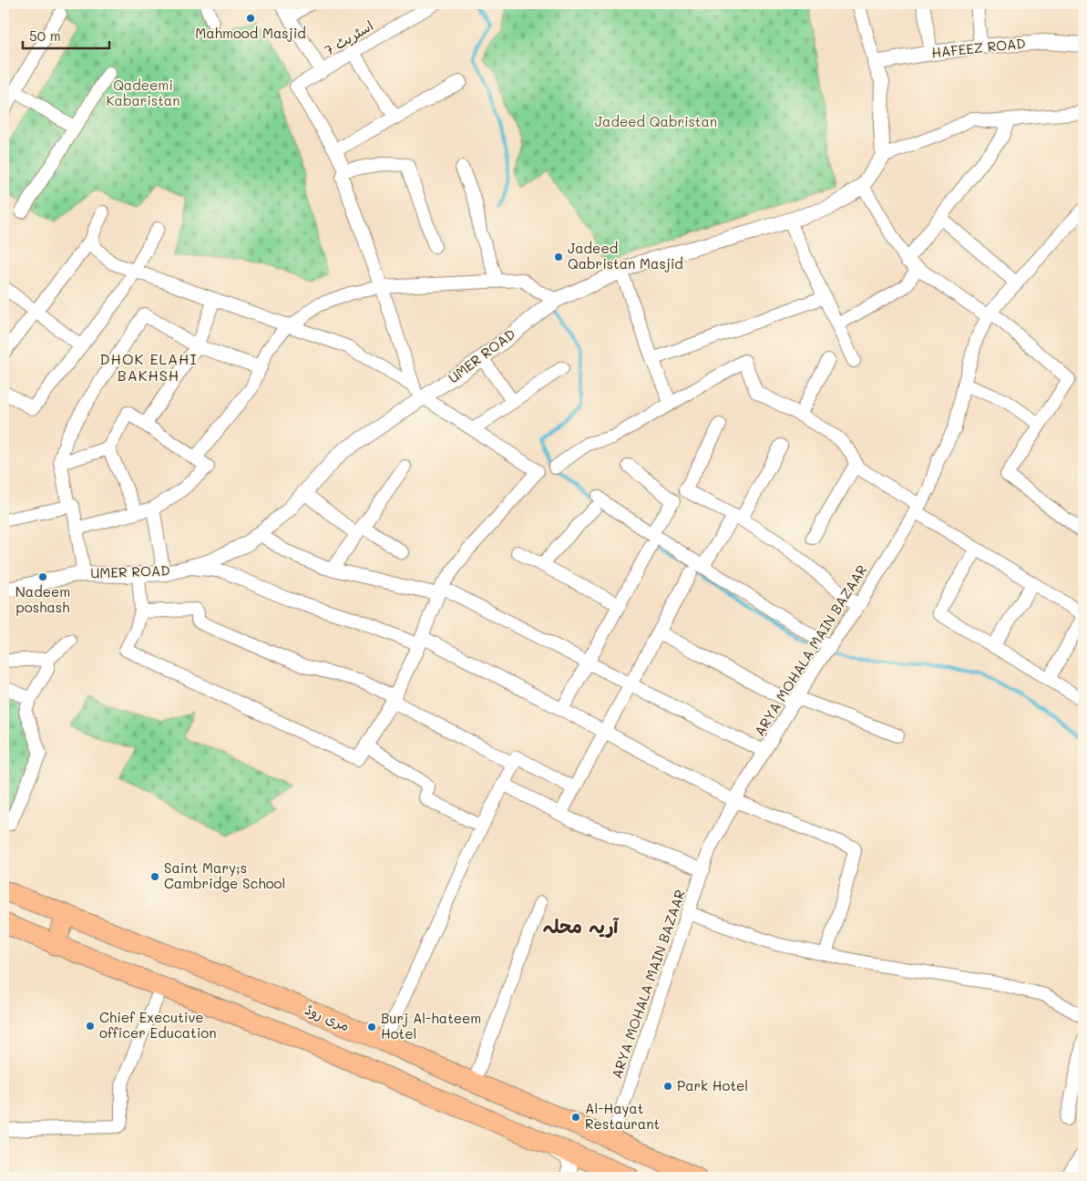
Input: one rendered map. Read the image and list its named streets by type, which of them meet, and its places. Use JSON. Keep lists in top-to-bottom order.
{
  "streets": {
    "main road": ["مری روڈ"],
    "street": [
      "اسٹریٹ 7",
      "HAFEEZ ROAD",
      "UMER ROAD",
      "ARYA MOHALA MAIN BAZAAR"
    ]
  },
  "crossings": [
    ["ARYA MOHALA MAIN BAZAAR", "مری روڈ"]
  ],
  "districts": ["DHOK ELAHI BAKHSH", "آریہ محلہ"],
  "parks": ["Qadeemi Kabaristan", "Jadeed Qabristan"],
  "places": [
    "Mahmood Masjid",
    "Jadeed Qabristan Masjid",
    "Nadeem poshash",
    "Saint Mary;s Cambridge School",
    "Chief Executive officer Education",
    "Burj Al-hateem Hotel",
    "Park Hotel",
    "Al-Hayat Restaurant"
  ],
  "scale_bar": "50 m"
}
